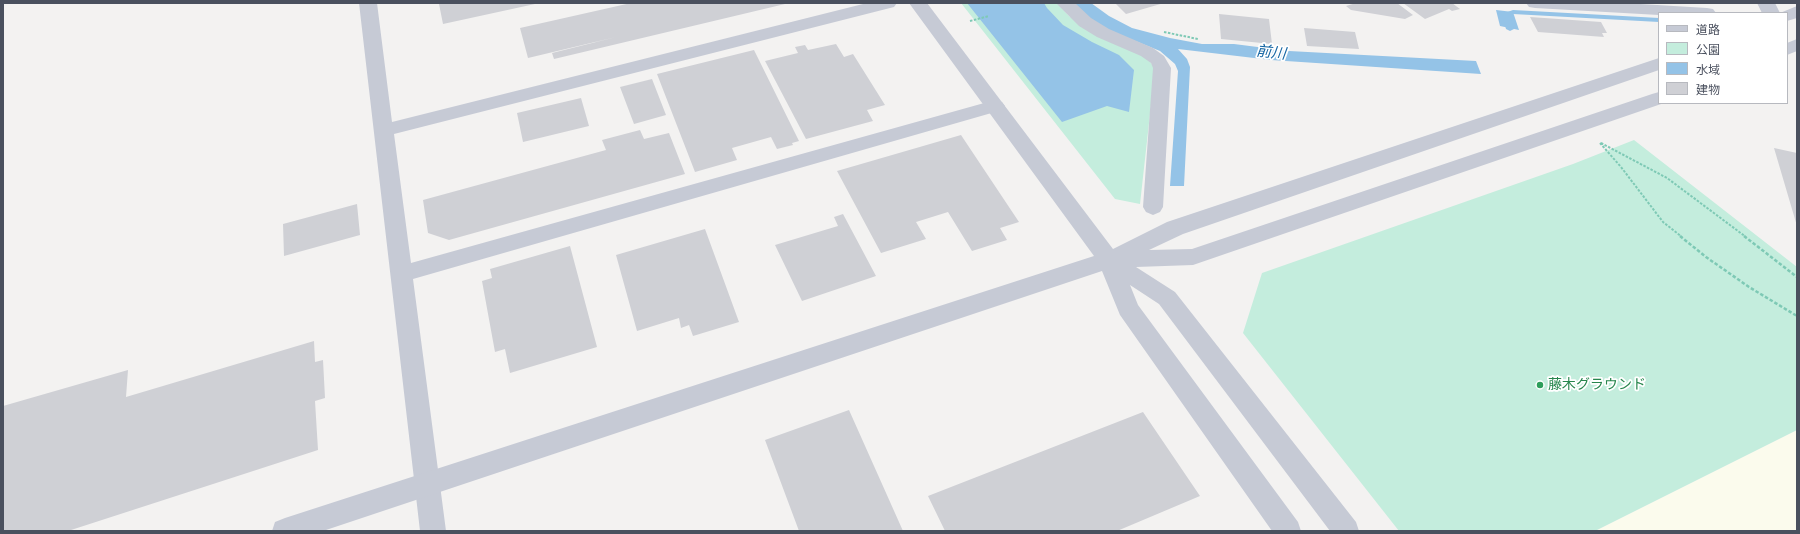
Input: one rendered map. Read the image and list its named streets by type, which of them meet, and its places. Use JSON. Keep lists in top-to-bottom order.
{
  "water": ["前川"],
  "places": ["藤木グラウンド"],
  "legend": [
    "道路",
    "公園",
    "水域",
    "建物"
  ]
}
